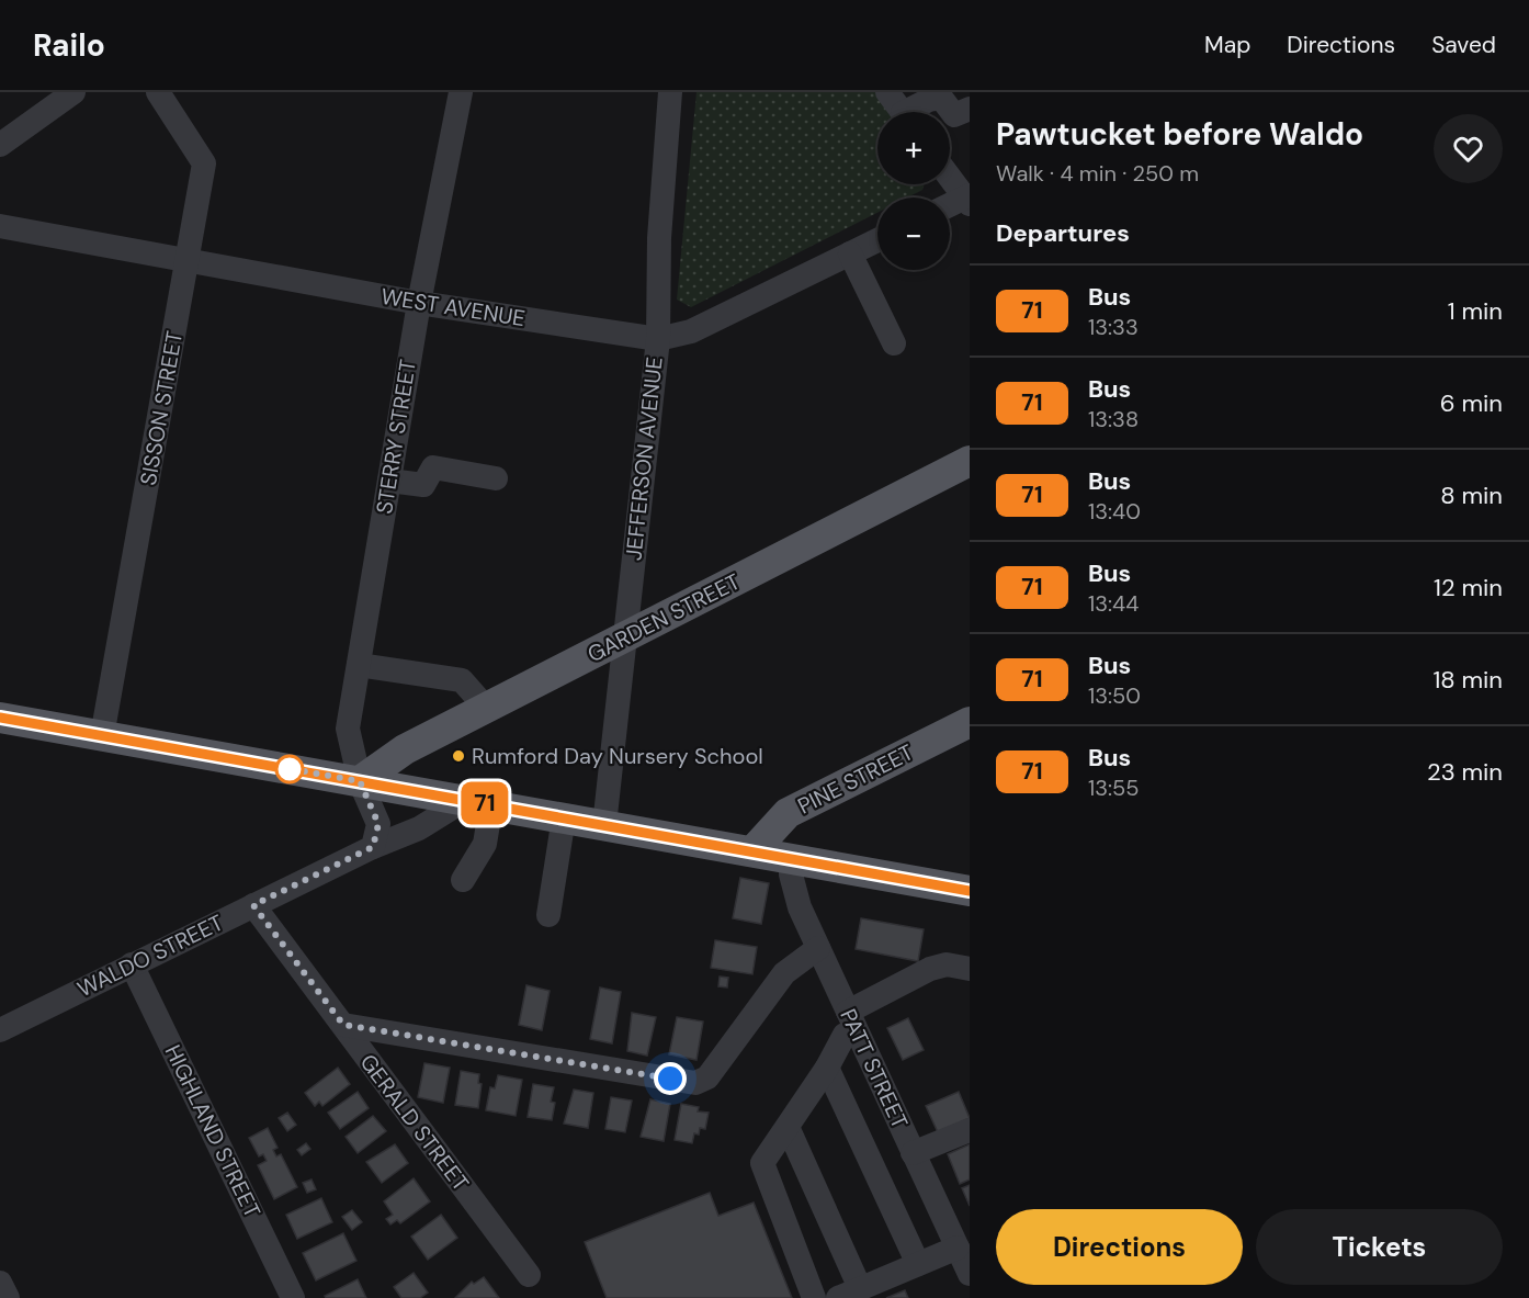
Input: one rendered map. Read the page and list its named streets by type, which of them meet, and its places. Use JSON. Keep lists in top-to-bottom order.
{
  "streets": {
    "main road": ["GARDEN STREET", "PINE STREET"],
    "street": [
      "WEST AVENUE",
      "SISSON STREET",
      "STERRY STREET",
      "JEFFERSON AVENUE",
      "WALDO STREET",
      "PATT STREET",
      "GERALD STREET",
      "HIGHLAND STREET"
    ]
  },
  "crossings": [
    ["WEST AVENUE", "SISSON STREET"],
    ["WEST AVENUE", "STERRY STREET"],
    ["WEST AVENUE", "JEFFERSON AVENUE"],
    ["STERRY STREET", "GARDEN STREET"],
    ["JEFFERSON AVENUE", "GARDEN STREET"],
    ["WALDO STREET", "GERALD STREET"],
    ["WALDO STREET", "HIGHLAND STREET"]
  ],
  "places": ["Rumford Day Nursery School"],
  "lines": ["bus line 71"],
  "page": {
    "header": "Railo",
    "nav": ["Map", "Directions", "Saved"],
    "on_map": "71",
    "heading": [
      ["Pawtucket before Waldo", "Walk · 4 min · 250 m"],
      "Departures"
    ],
    "map_buttons": ["+", "−"],
    "list": [
      {
        "mark": "71",
        "name": "Bus",
        "note": "13:33",
        "value": "1 min"
      },
      {
        "mark": "71",
        "name": "Bus",
        "note": "13:38",
        "value": "6 min"
      },
      {
        "mark": "71",
        "name": "Bus",
        "note": "13:40",
        "value": "8 min"
      },
      {
        "mark": "71",
        "name": "Bus",
        "note": "13:44",
        "value": "12 min"
      },
      {
        "mark": "71",
        "name": "Bus",
        "note": "13:50",
        "value": "18 min"
      },
      {
        "mark": "71",
        "name": "Bus",
        "note": "13:55",
        "value": "23 min"
      }
    ],
    "buttons": ["Directions", "Tickets"]
  }
}
